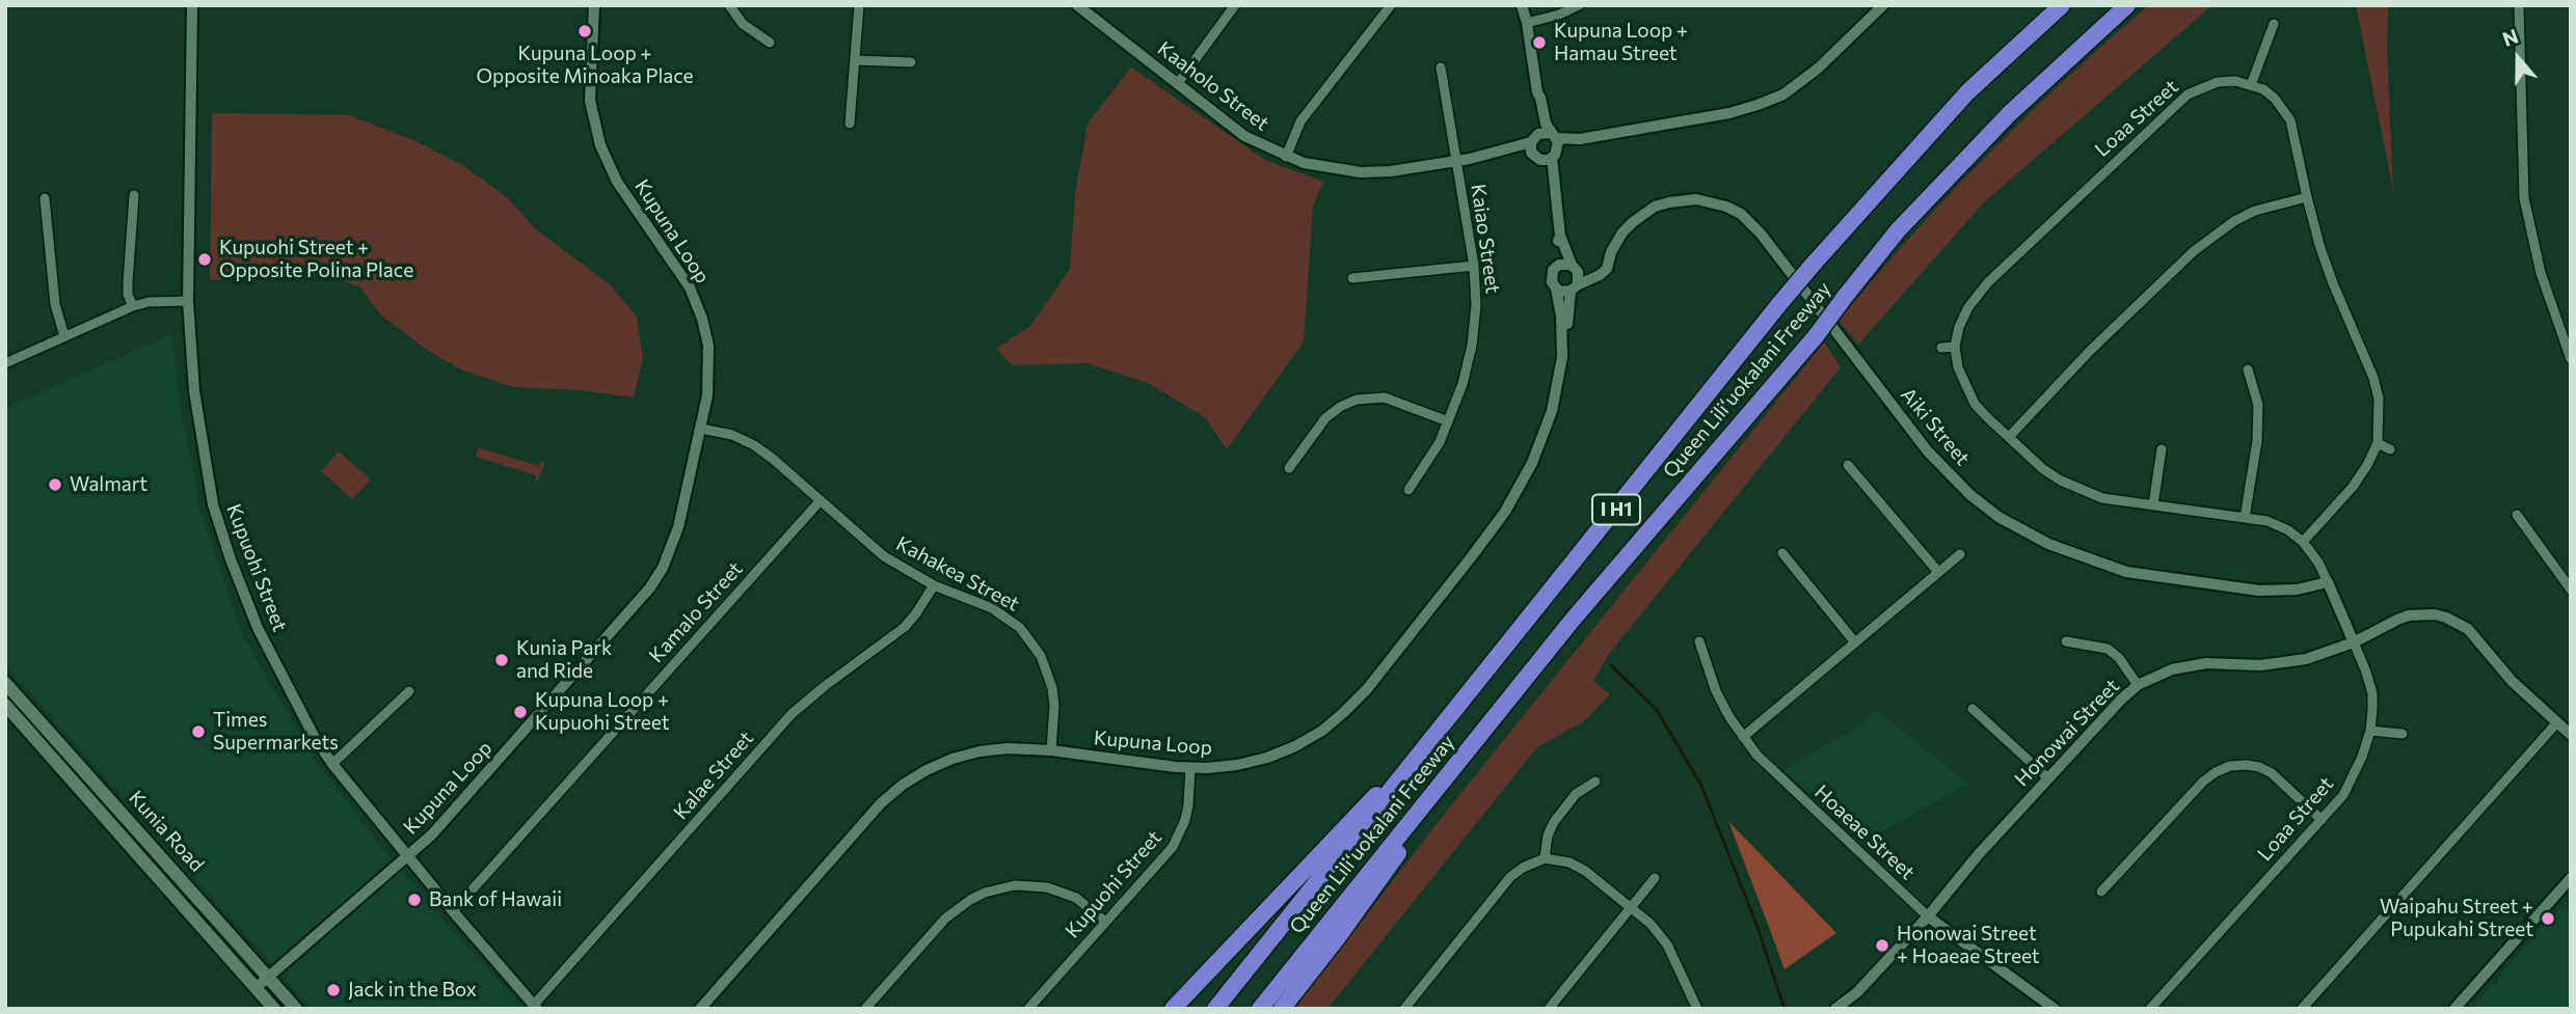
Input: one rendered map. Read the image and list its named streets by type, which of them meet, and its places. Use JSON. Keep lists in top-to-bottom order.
{
  "streets": {
    "highway": ["Queen Liliʻuokalani Freeway", "I H1"],
    "main road": ["Kunia Road"],
    "street": [
      "Kaaholo Street",
      "Loaa Street",
      "Kupuna Loop",
      "Kaiao Street",
      "Aiki Street",
      "Kupuohi Street",
      "Kahakea Street",
      "Kamalo Street",
      "Honowai Street",
      "Kalae Street",
      "Hoaeae Street"
    ]
  },
  "crossings": [
    ["Kaaholo Street", "Kaiao Street"],
    ["Loaa Street", "Aiki Street"],
    ["Loaa Street", "Honowai Street"],
    ["Kupuna Loop", "Kupuohi Street"],
    ["Kupuna Loop", "Kahakea Street"],
    ["Kupuna Loop", "Kunia Road"],
    ["Kupuohi Street", "Kamalo Street"],
    ["Kupuohi Street", "Kalae Street"],
    ["Kahakea Street", "Kamalo Street"],
    ["Kahakea Street", "Kalae Street"],
    ["Honowai Street", "Hoaeae Street"]
  ],
  "places": [
    "Kupuna Loop + Opposite Minoaka Place",
    "Kupuna Loop + Hamau Street",
    "Kupuohi Street + Opposite Polina Place",
    "Walmart",
    "Kunia Park and Ride",
    "Kupuna Loop + Kupuohi Street",
    "Times Supermarkets",
    "Bank of Hawaii",
    "Waipahu Street + Pupukahi Street",
    "Honowai Street + Hoaeae Street",
    "Jack in the Box"
  ],
  "north": "top"
}
